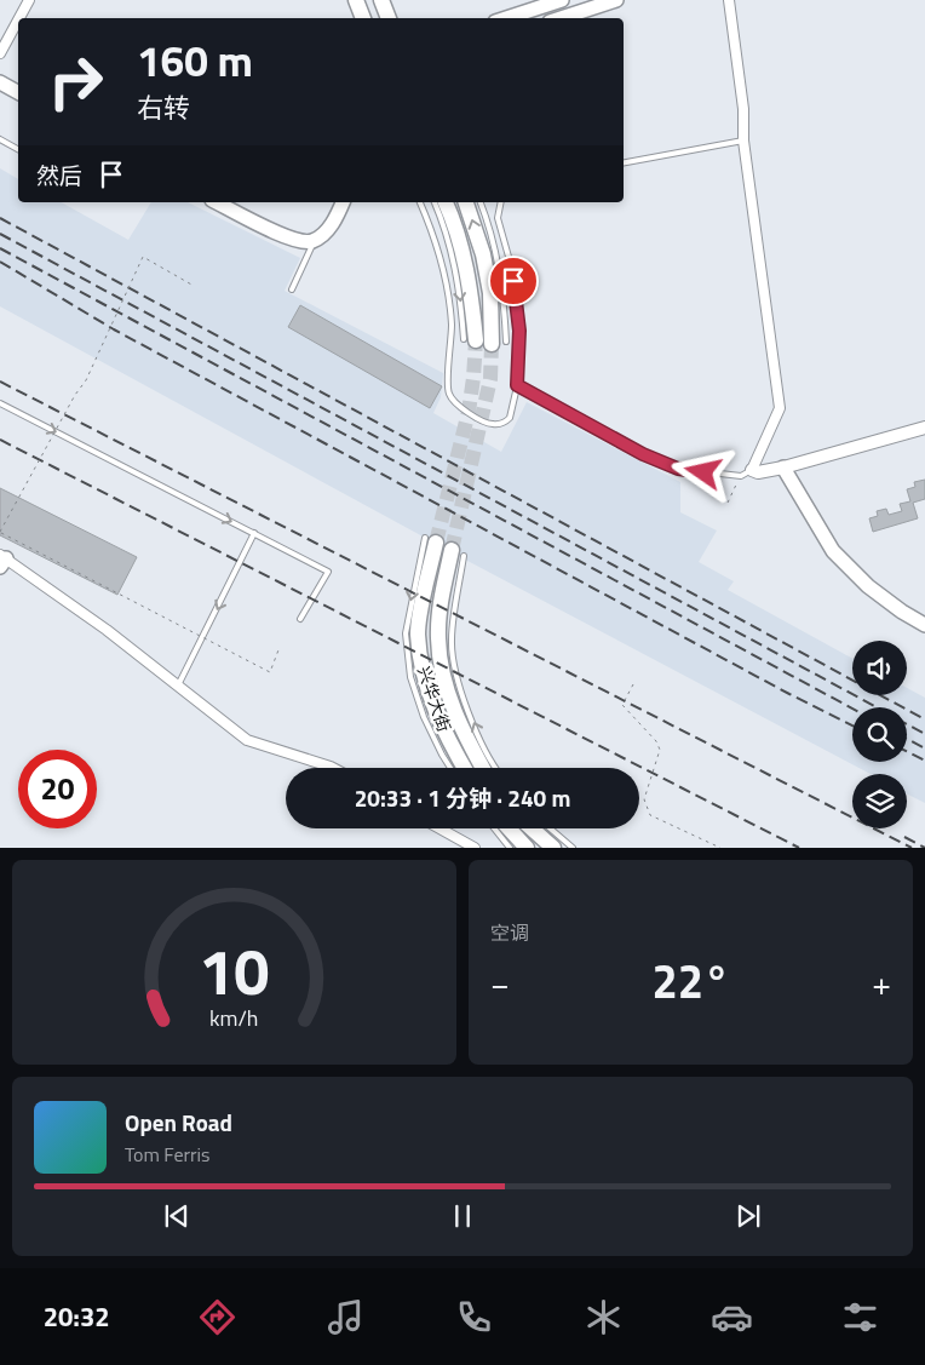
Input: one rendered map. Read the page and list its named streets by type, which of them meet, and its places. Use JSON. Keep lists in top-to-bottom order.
{
  "streets": {
    "main road": ["兴华大街"]
  },
  "page": {
    "turn": ["160 m", "右转"],
    "then": "然后",
    "limit": "20",
    "trip": "20:33 · 1 分钟 · 240 m",
    "tile": "空调",
    "heat": ["−", "22°", "+"],
    "song": ["Open Road", "Tom Ferris"],
    "tabs": "20:32",
    "gauge": ["10", "km/h"]
  }
}
